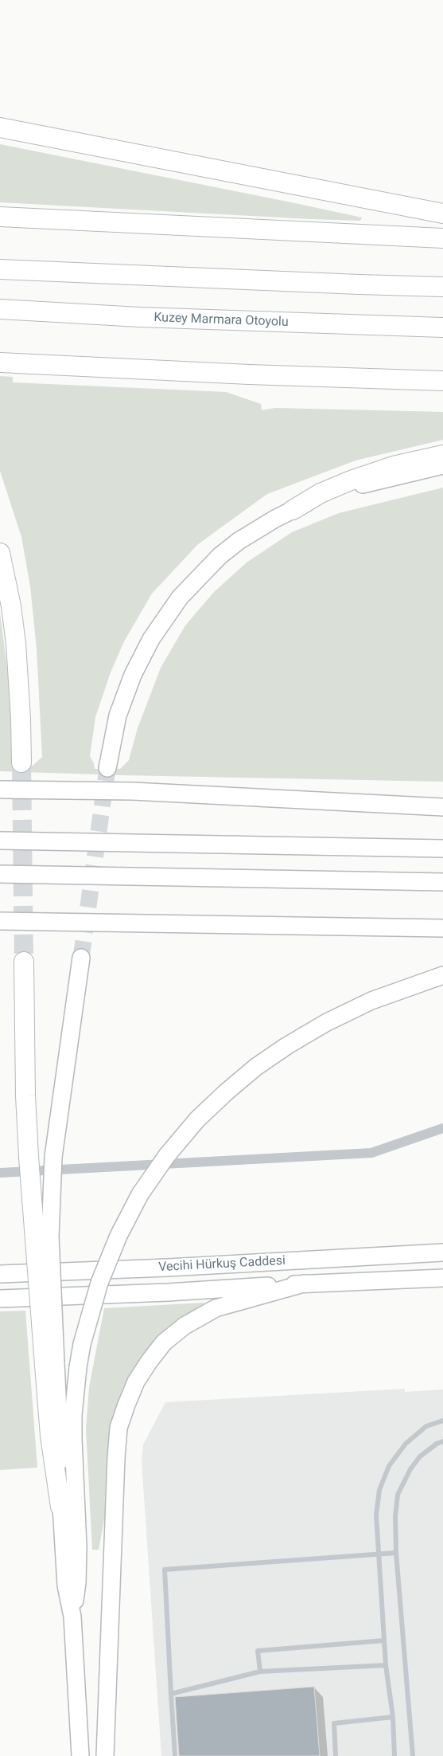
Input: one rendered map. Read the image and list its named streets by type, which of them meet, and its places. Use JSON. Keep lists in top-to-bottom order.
{
  "streets": {
    "highway": ["Kuzey Marmara Otoyolu"],
    "main road": ["Vecihi Hürkuş Caddesi"]
  }
}
